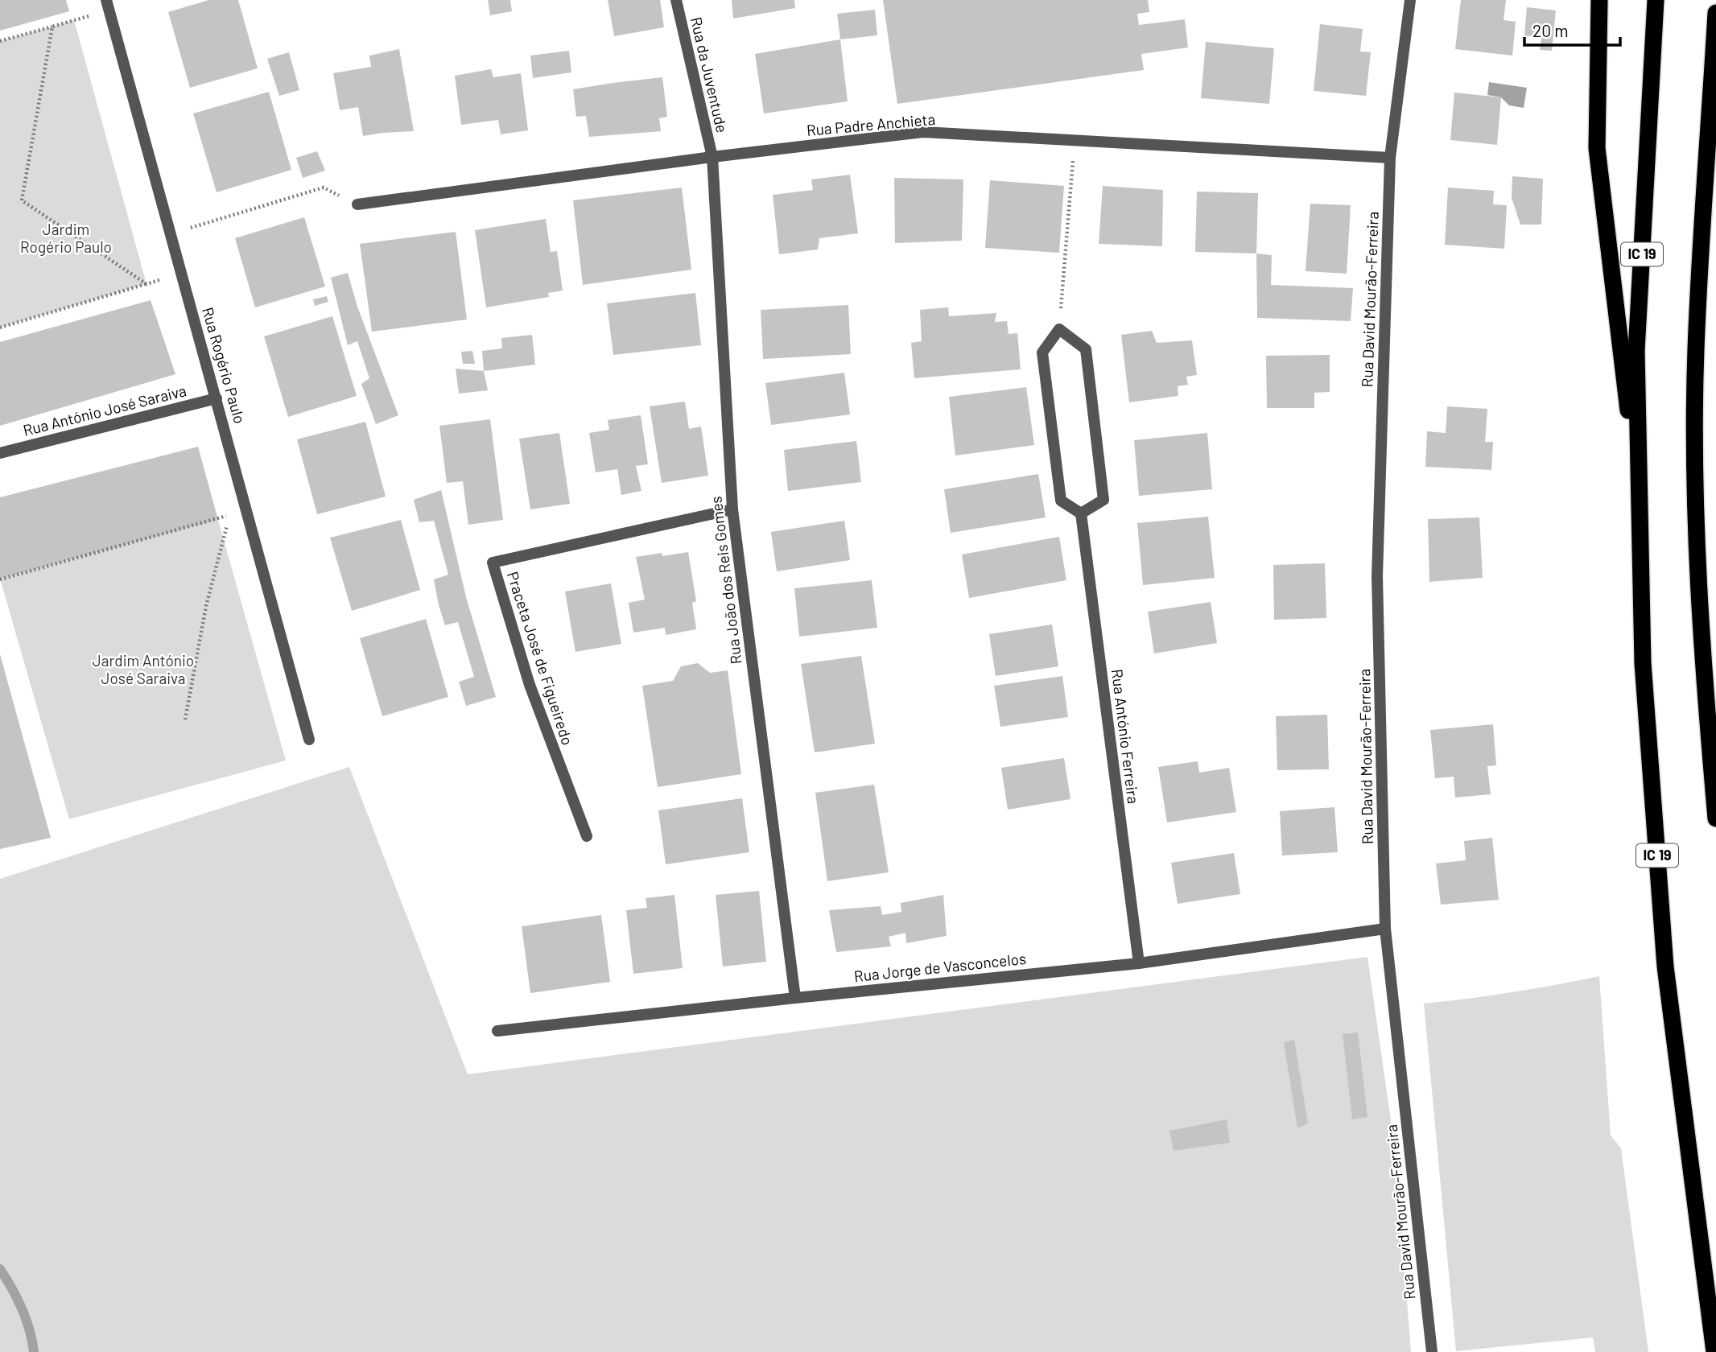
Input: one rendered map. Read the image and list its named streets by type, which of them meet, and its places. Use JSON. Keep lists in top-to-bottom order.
{
  "streets": {
    "highway": ["IC 19"],
    "street": [
      "Rua da Juventude",
      "Rua Padre Anchieta",
      "Rua David Mourão-Ferreira",
      "Rua Rogério Paulo",
      "Rua António José Saraiva",
      "Rua João dos Reis Gomes",
      "Praceta José de Figueiredo",
      "Rua António Ferreira",
      "Rua Jorge de Vasconcelos"
    ]
  },
  "crossings": [
    ["Rua da Juventude", "Rua Padre Anchieta"],
    ["Rua da Juventude", "Rua João dos Reis Gomes"],
    ["Rua Padre Anchieta", "Rua David Mourão-Ferreira"],
    ["Rua Padre Anchieta", "Rua João dos Reis Gomes"],
    ["Rua David Mourão-Ferreira", "Rua Jorge de Vasconcelos"],
    ["Rua Rogério Paulo", "Rua António José Saraiva"],
    ["Rua João dos Reis Gomes", "Praceta José de Figueiredo"],
    ["Rua João dos Reis Gomes", "Rua Jorge de Vasconcelos"],
    ["Rua António Ferreira", "Rua Jorge de Vasconcelos"]
  ],
  "parks": ["Jardim Rogério Paulo", "Jardim António José Saraiva"],
  "scale_bar": "20 m"
}
